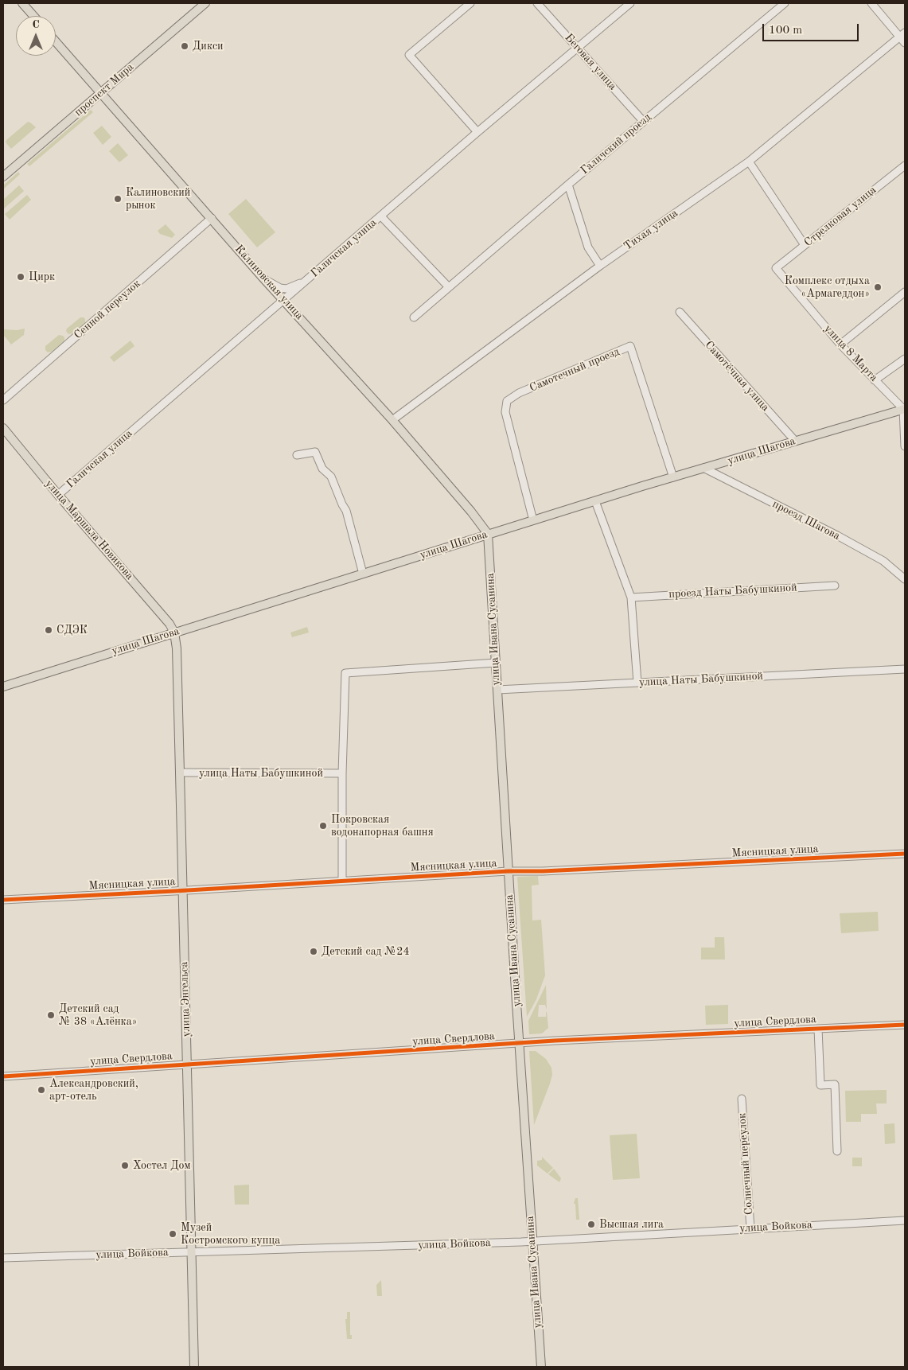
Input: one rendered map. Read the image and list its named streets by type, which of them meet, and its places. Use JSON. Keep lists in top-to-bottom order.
{
  "streets": {
    "main road": [
      "проспект Мира",
      "Калиновская улица",
      "улица Шагова",
      "улица Маршала Новикова",
      "улица Ивана Сусанина",
      "улица Энгельса"
    ],
    "street": [
      "Беговая улица",
      "Галичский проезд",
      "Стрелковая улица",
      "Тихая улица",
      "Галичская улица",
      "Сенной переулок",
      "улица 8 Марта",
      "Самотечный проезд",
      "Самотёчная улица",
      "проезд Шагова",
      "проезд Наты Бабушкиной",
      "улица Наты Бабушкиной",
      "Мясницкая улица",
      "улица Свердлова",
      "Солнечный переулок",
      "улица Войкова"
    ]
  },
  "crossings": [
    ["Беговая улица", "Галичский проезд"],
    ["Беговая улица", "Галичская улица"],
    ["проспект Мира", "Калиновская улица"],
    ["Стрелковая улица", "улица 8 Марта"],
    ["Тихая улица", "Калиновская улица"],
    ["Галичская улица", "Калиновская улица"],
    ["Галичская улица", "улица Маршала Новикова"],
    ["Калиновская улица", "Сенной переулок"],
    ["Калиновская улица", "улица Шагова"],
    ["Калиновская улица", "улица Ивана Сусанина"],
    ["улица 8 Марта", "улица Шагова"],
    ["Самотечный проезд", "улица Шагова"],
    ["Самотёчная улица", "улица Шагова"],
    ["улица Шагова", "проезд Шагова"],
    ["улица Шагова", "улица Маршала Новикова"],
    ["улица Шагова", "улица Ивана Сусанина"],
    ["улица Шагова", "улица Энгельса"],
    ["улица Маршала Новикова", "улица Энгельса"],
    ["улица Ивана Сусанина", "улица Наты Бабушкиной"],
    ["улица Ивана Сусанина", "Мясницкая улица"],
    ["улица Ивана Сусанина", "улица Свердлова"],
    ["улица Ивана Сусанина", "улица Войкова"],
    ["улица Наты Бабушкиной", "улица Энгельса"],
    ["Мясницкая улица", "улица Энгельса"],
    ["улица Энгельса", "улица Свердлова"],
    ["улица Энгельса", "улица Войкова"],
    ["Солнечный переулок", "улица Войкова"]
  ],
  "places": [
    "Дикси",
    "Калиновский рынок",
    "Цирк",
    "Комплекс отдыха «Армагеддон»",
    "СДЭК",
    "Покровская водонапорная башня",
    "Детский сад №24",
    "Детский сад № 38 «Алёнка»",
    "Александровский, арт-отель",
    "Хостел Дом",
    "Высшая лига",
    "Музей Костромского купца"
  ],
  "scale_bar": "100 m",
  "north": "top"
}
